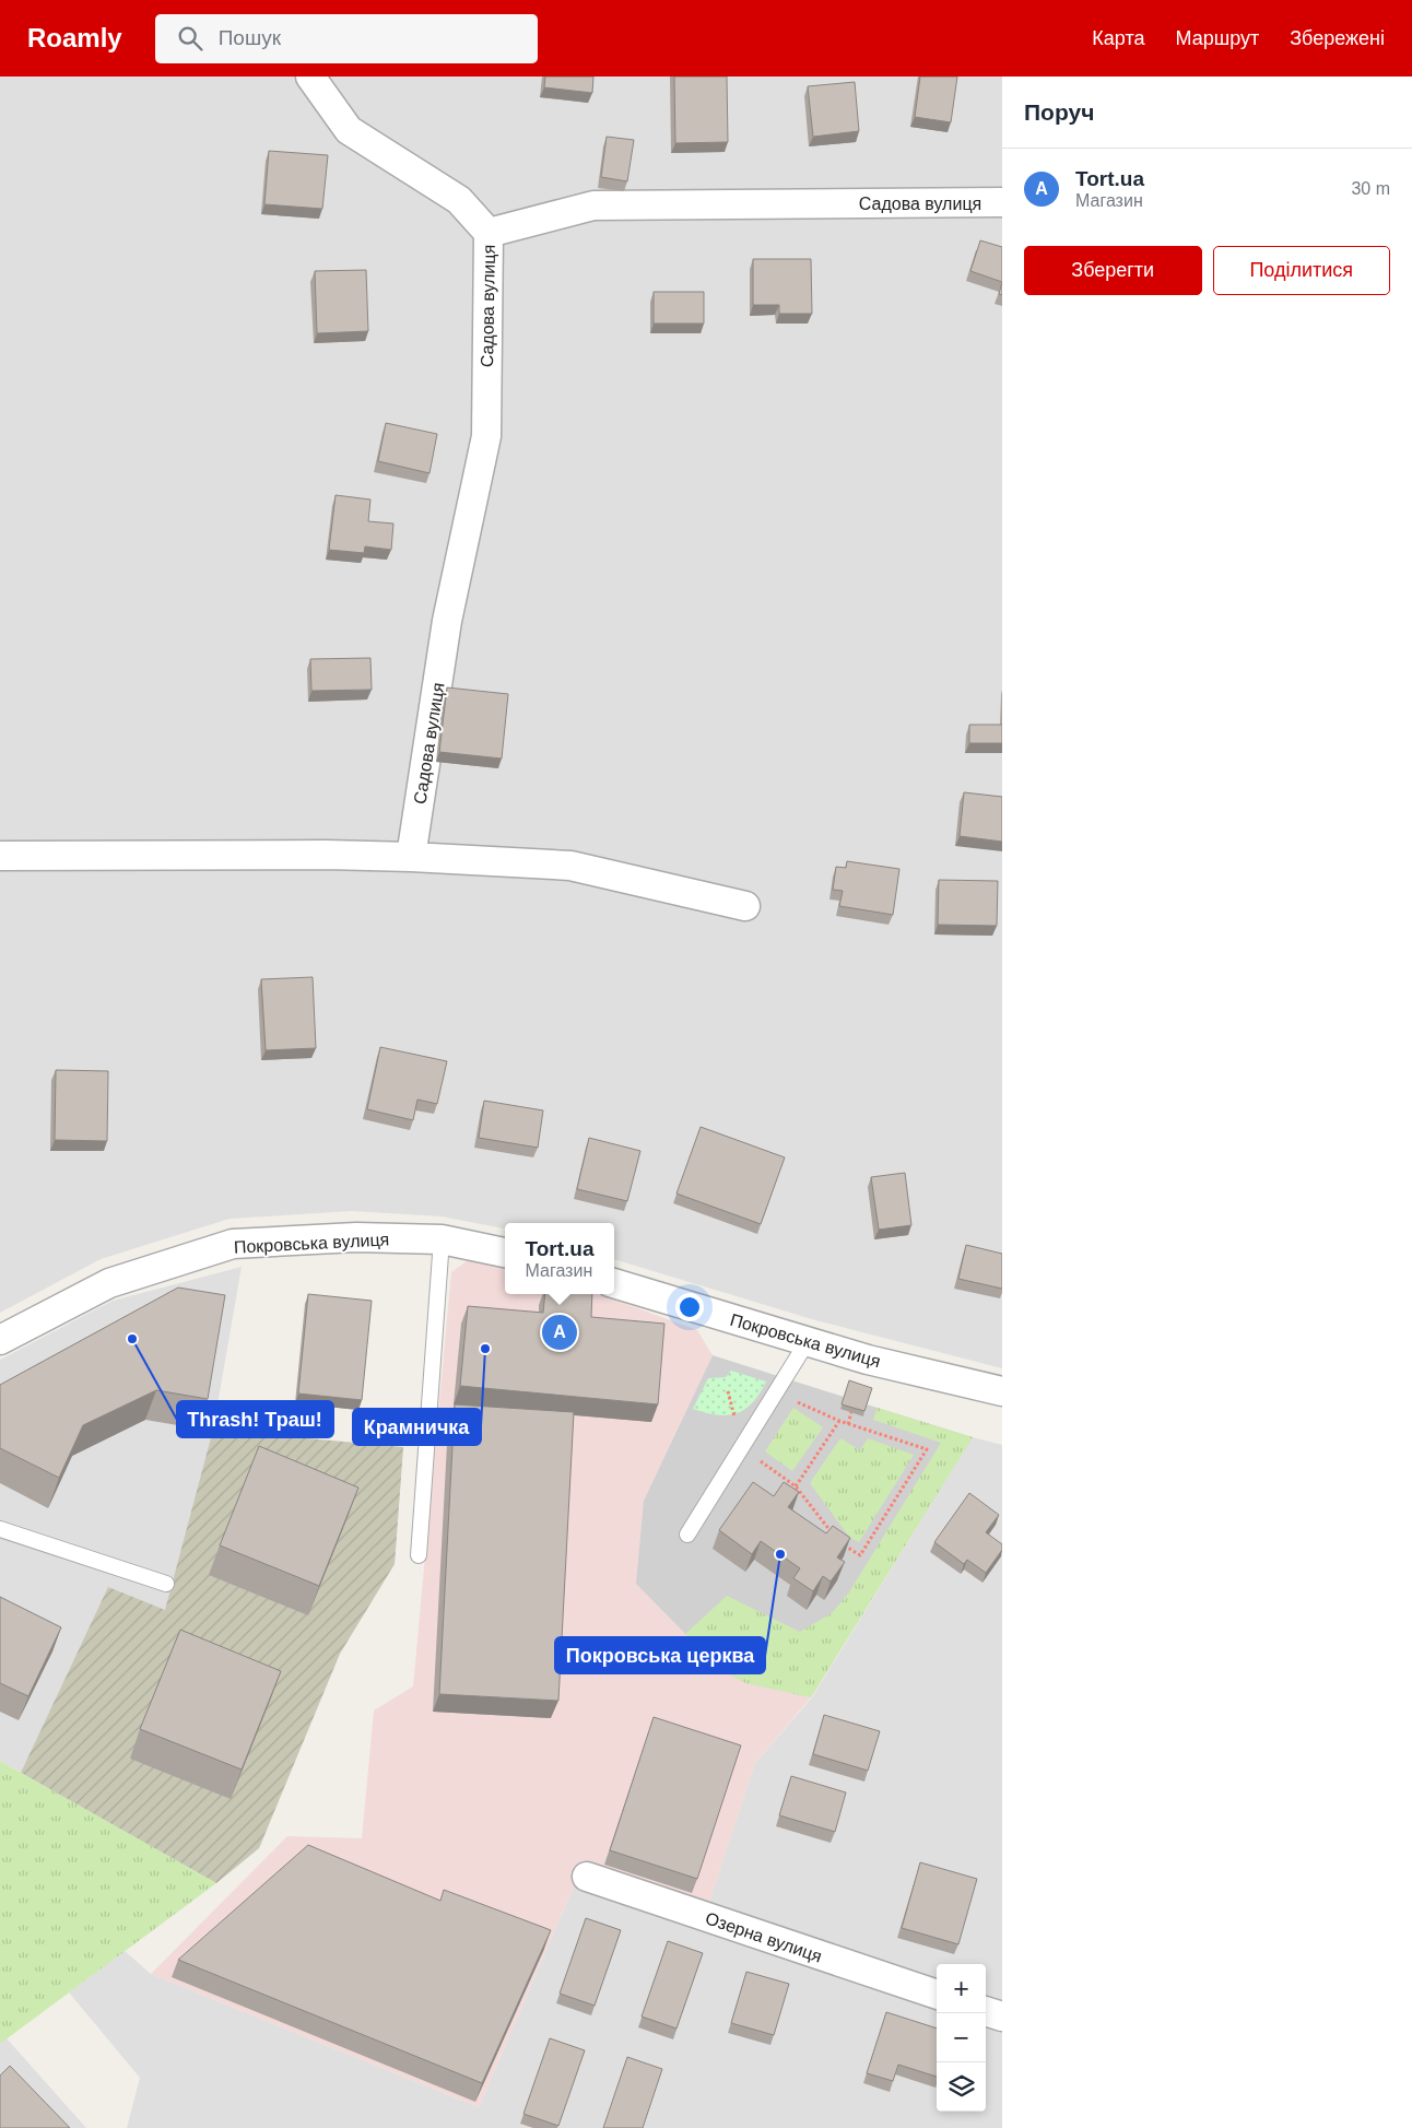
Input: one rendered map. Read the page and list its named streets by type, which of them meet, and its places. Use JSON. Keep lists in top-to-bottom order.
{
  "streets": {
    "street": ["Садова вулиця", "Покровська вулиця", "Озерна вулиця"]
  },
  "places": ["Thrash! Траш!", "Крамничка", "Покровська церква"],
  "page": {
    "header": "Roamly",
    "search": "Пошук",
    "nav": ["Карта", "Маршрут", "Збережені"],
    "heading": "Поруч",
    "list": [
      {
        "mark": "A",
        "name": "Tort.ua",
        "note": "Магазин",
        "value": "30 m"
      }
    ],
    "buttons": ["Зберегти", "Поділитися"],
    "popup": ["Tort.ua", "Магазин"],
    "pins": "A",
    "map_buttons": ["+", "−"]
  }
}
